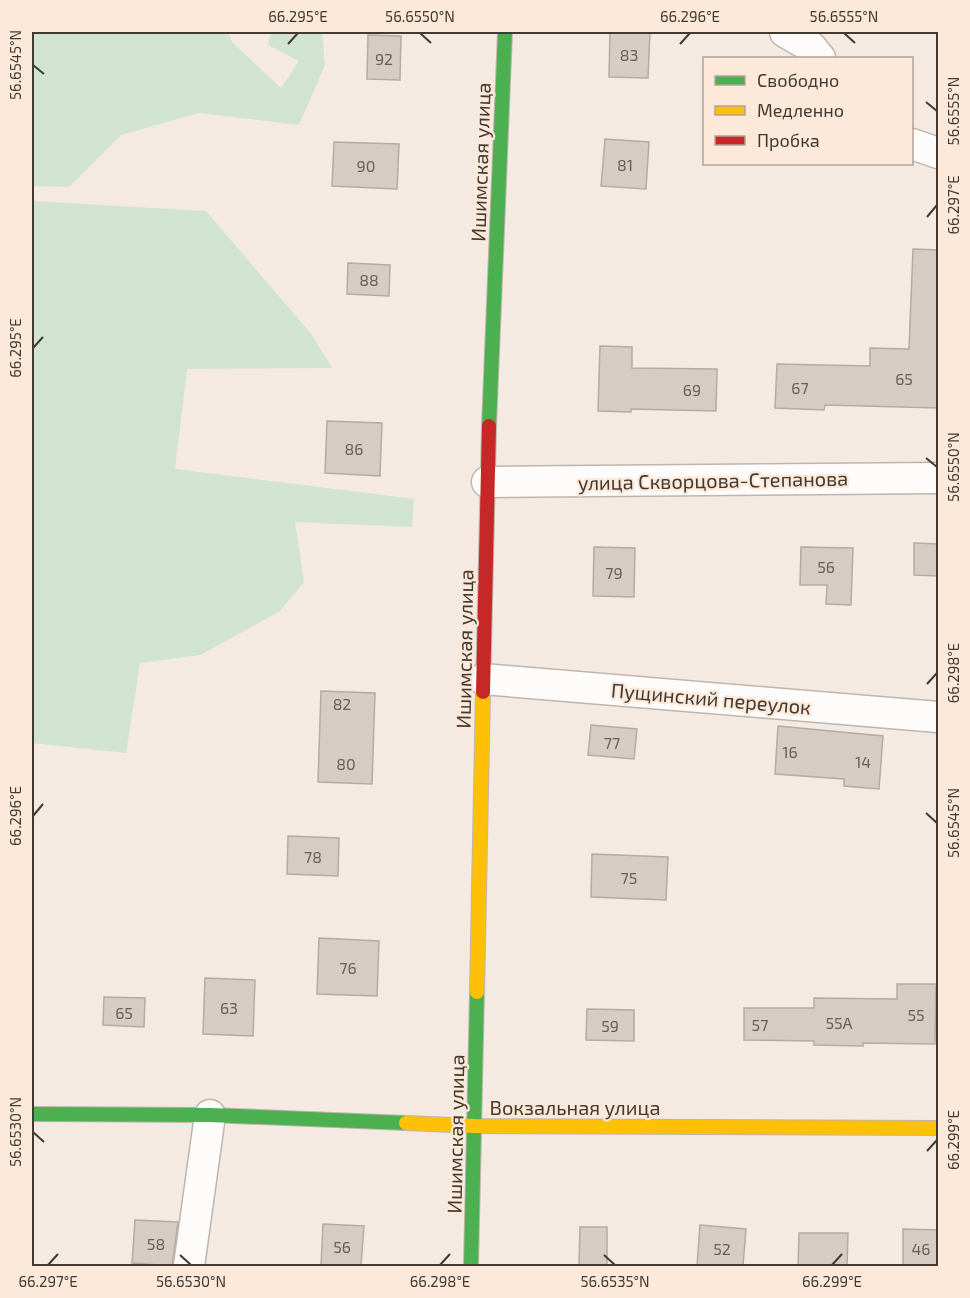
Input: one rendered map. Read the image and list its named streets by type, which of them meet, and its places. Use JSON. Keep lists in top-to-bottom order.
{
  "streets": {
    "main road": ["Ишимская улица", "Вокзальная улица"],
    "street": ["улица Скворцова-Степанова", "Пущинский переулок"]
  },
  "crossings": [
    ["Ишимская улица", "улица Скворцова-Степанова"],
    ["Ишимская улица", "Пущинский переулок"],
    ["Ишимская улица", "Вокзальная улица"]
  ],
  "house_numbers": [
    "83",
    "92",
    "81",
    "90",
    "88",
    "65",
    "67",
    "69",
    "86",
    "56",
    "79",
    "82",
    "77",
    "16",
    "14",
    "80",
    "78",
    "75",
    "76",
    "63",
    "65",
    "55",
    "55А",
    "57",
    "59",
    "58",
    "56",
    "52",
    "46"
  ],
  "legend": ["Свободно", "Медленно", "Пробка"],
  "coordinates": [
    "66.295°E",
    "56.6550°N",
    "66.296°E",
    "56.6555°N",
    "56.6545°N",
    "66.297°E",
    "66.298°E",
    "56.6530°N",
    "66.299°E",
    "56.6535°N"
  ]
}
